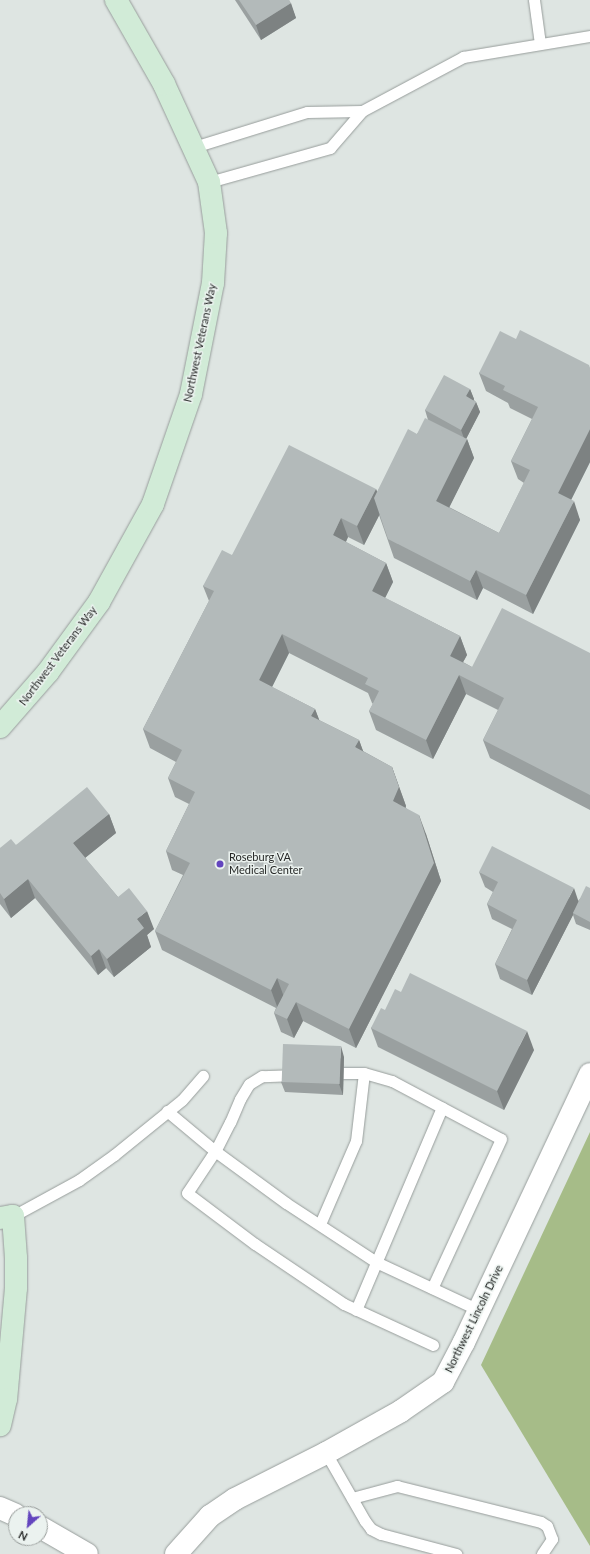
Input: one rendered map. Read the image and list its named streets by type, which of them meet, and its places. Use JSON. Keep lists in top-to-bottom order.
{
  "streets": {
    "street": ["Northwest Veterans Way", "Northwest Lincoln Drive"]
  },
  "places": ["Roseburg VA Medical Center"],
  "north": "bottom left"
}
